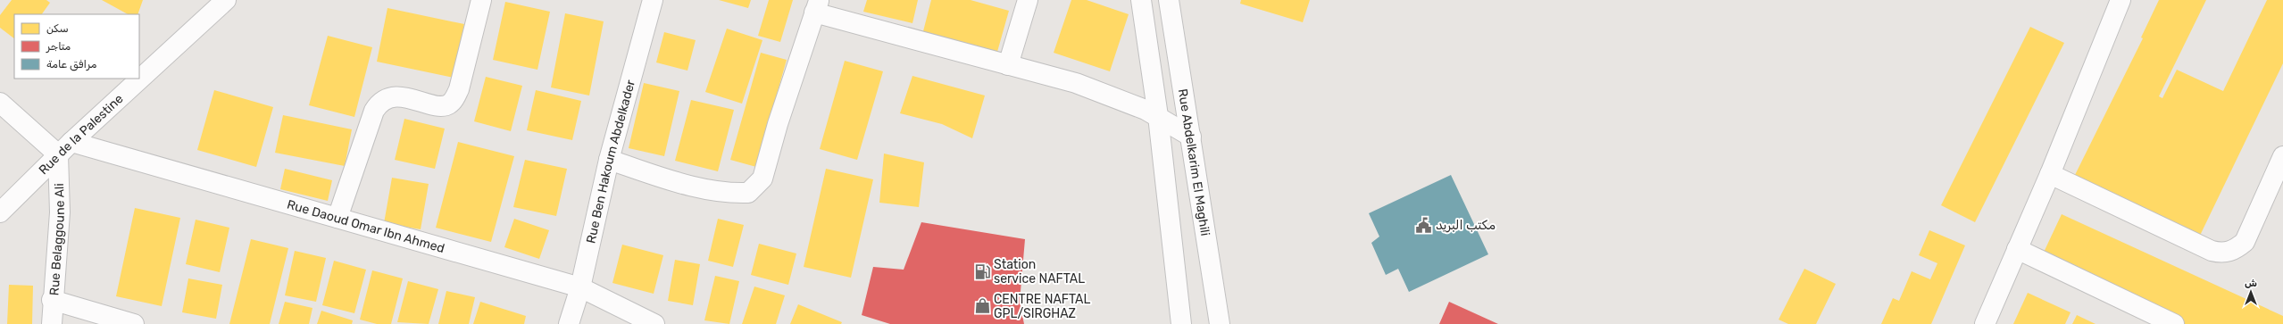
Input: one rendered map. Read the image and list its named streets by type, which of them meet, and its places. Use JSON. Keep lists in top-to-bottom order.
{
  "streets": {
    "street": [
      "Rue de la Palestine",
      "Rue Ben Hakoum Abdelkader",
      "Rue Abdelkarim El Maghili",
      "Rue Daoud Omar Ibn Ahmed",
      "Rue Belaggoune Ali"
    ]
  },
  "crossings": [
    ["Rue de la Palestine", "Rue Daoud Omar Ibn Ahmed"],
    ["Rue de la Palestine", "Rue Belaggoune Ali"],
    ["Rue Ben Hakoum Abdelkader", "Rue Daoud Omar Ibn Ahmed"],
    ["Rue Daoud Omar Ibn Ahmed", "Rue Belaggoune Ali"]
  ],
  "places": {
    "public building": ["مكتب البريد"],
    "fuel station": ["Station service NAFTAL"],
    "shop": ["CENTRE NAFTAL GPL/SIRGHAZ"]
  },
  "legend": ["سكن", "متاجر", "مرافق عامة"],
  "north": "top"
}
